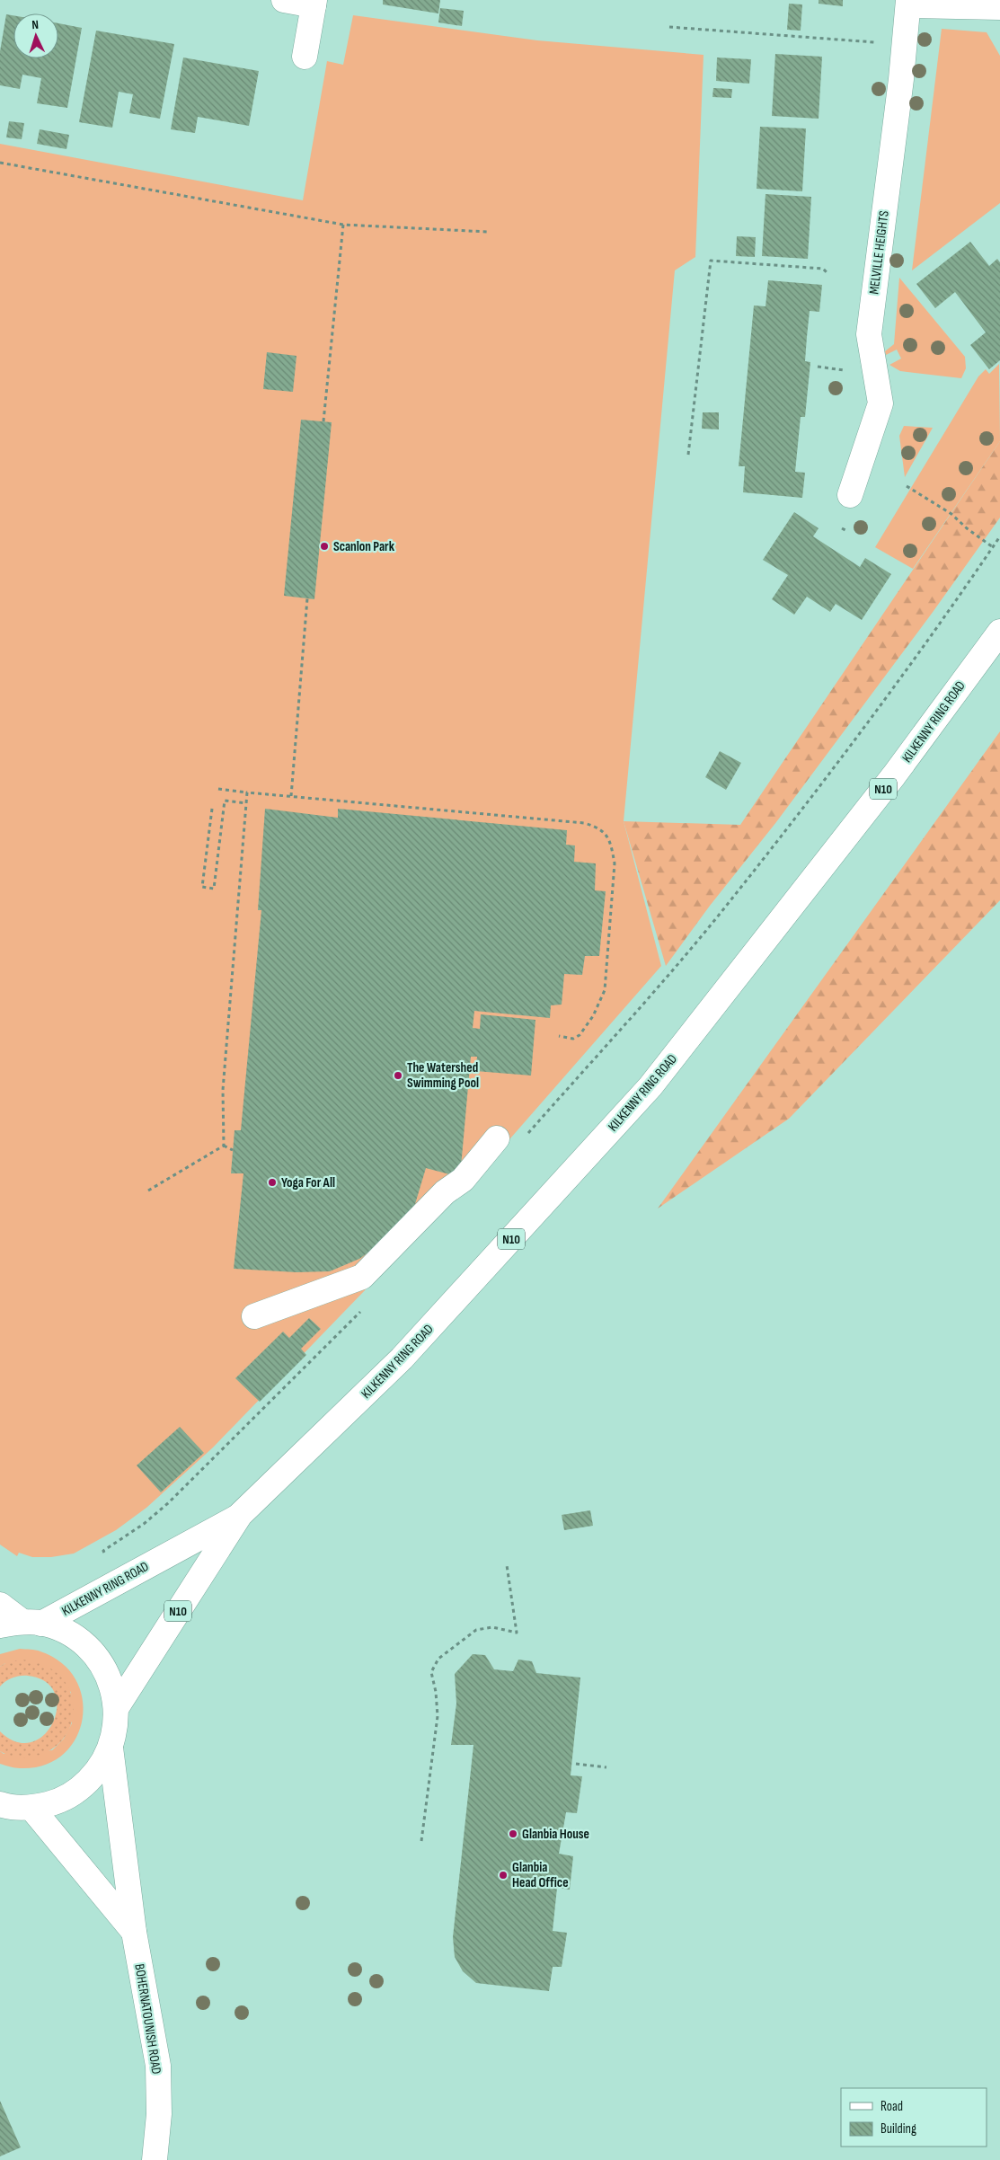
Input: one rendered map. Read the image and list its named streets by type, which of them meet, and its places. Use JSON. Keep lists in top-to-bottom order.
{
  "streets": {
    "main road": [
      "MELVILLE HEIGHTS",
      "KILKENNY RING ROAD",
      "N10",
      "BOHERNATOUNISH ROAD"
    ]
  },
  "crossings": [
    ["KILKENNY RING ROAD", "N10"],
    ["N10", "BOHERNATOUNISH ROAD"]
  ],
  "places": [
    "Scanlon Park",
    "The Watershed Swimming Pool",
    "Yoga For All",
    "Glanbia House",
    "Glanbia Head Office"
  ],
  "legend": ["Road", "Building"],
  "north": "top"
}
